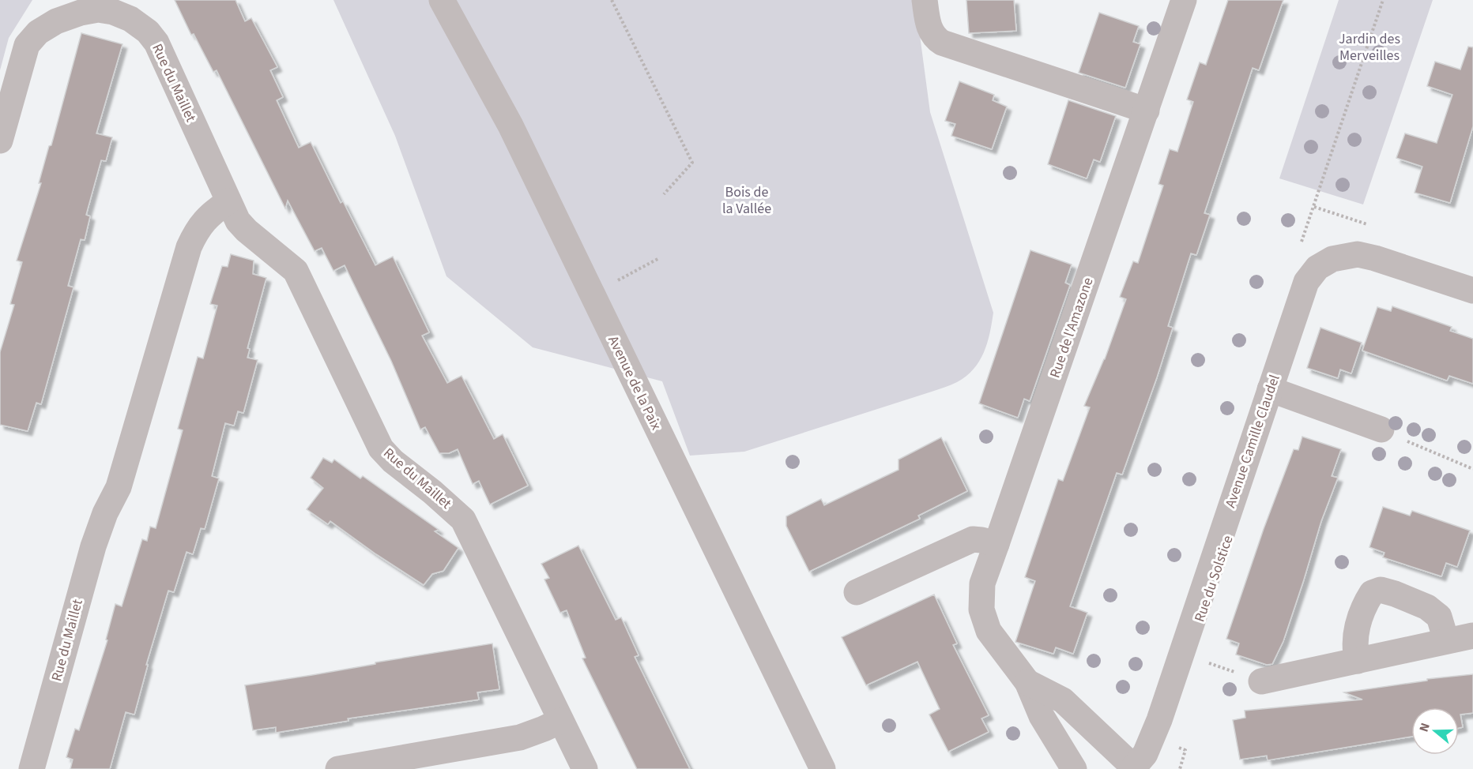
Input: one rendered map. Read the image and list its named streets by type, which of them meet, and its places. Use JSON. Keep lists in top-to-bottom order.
{
  "streets": {
    "street": [
      "Rue du Maillet",
      "Rue de l'Amazone",
      "Avenue de la Paix",
      "Avenue Camille Claudel"
    ]
  },
  "parks": ["Jardin des Merveilles", "Bois de la Vallée"],
  "north": "left"
}
